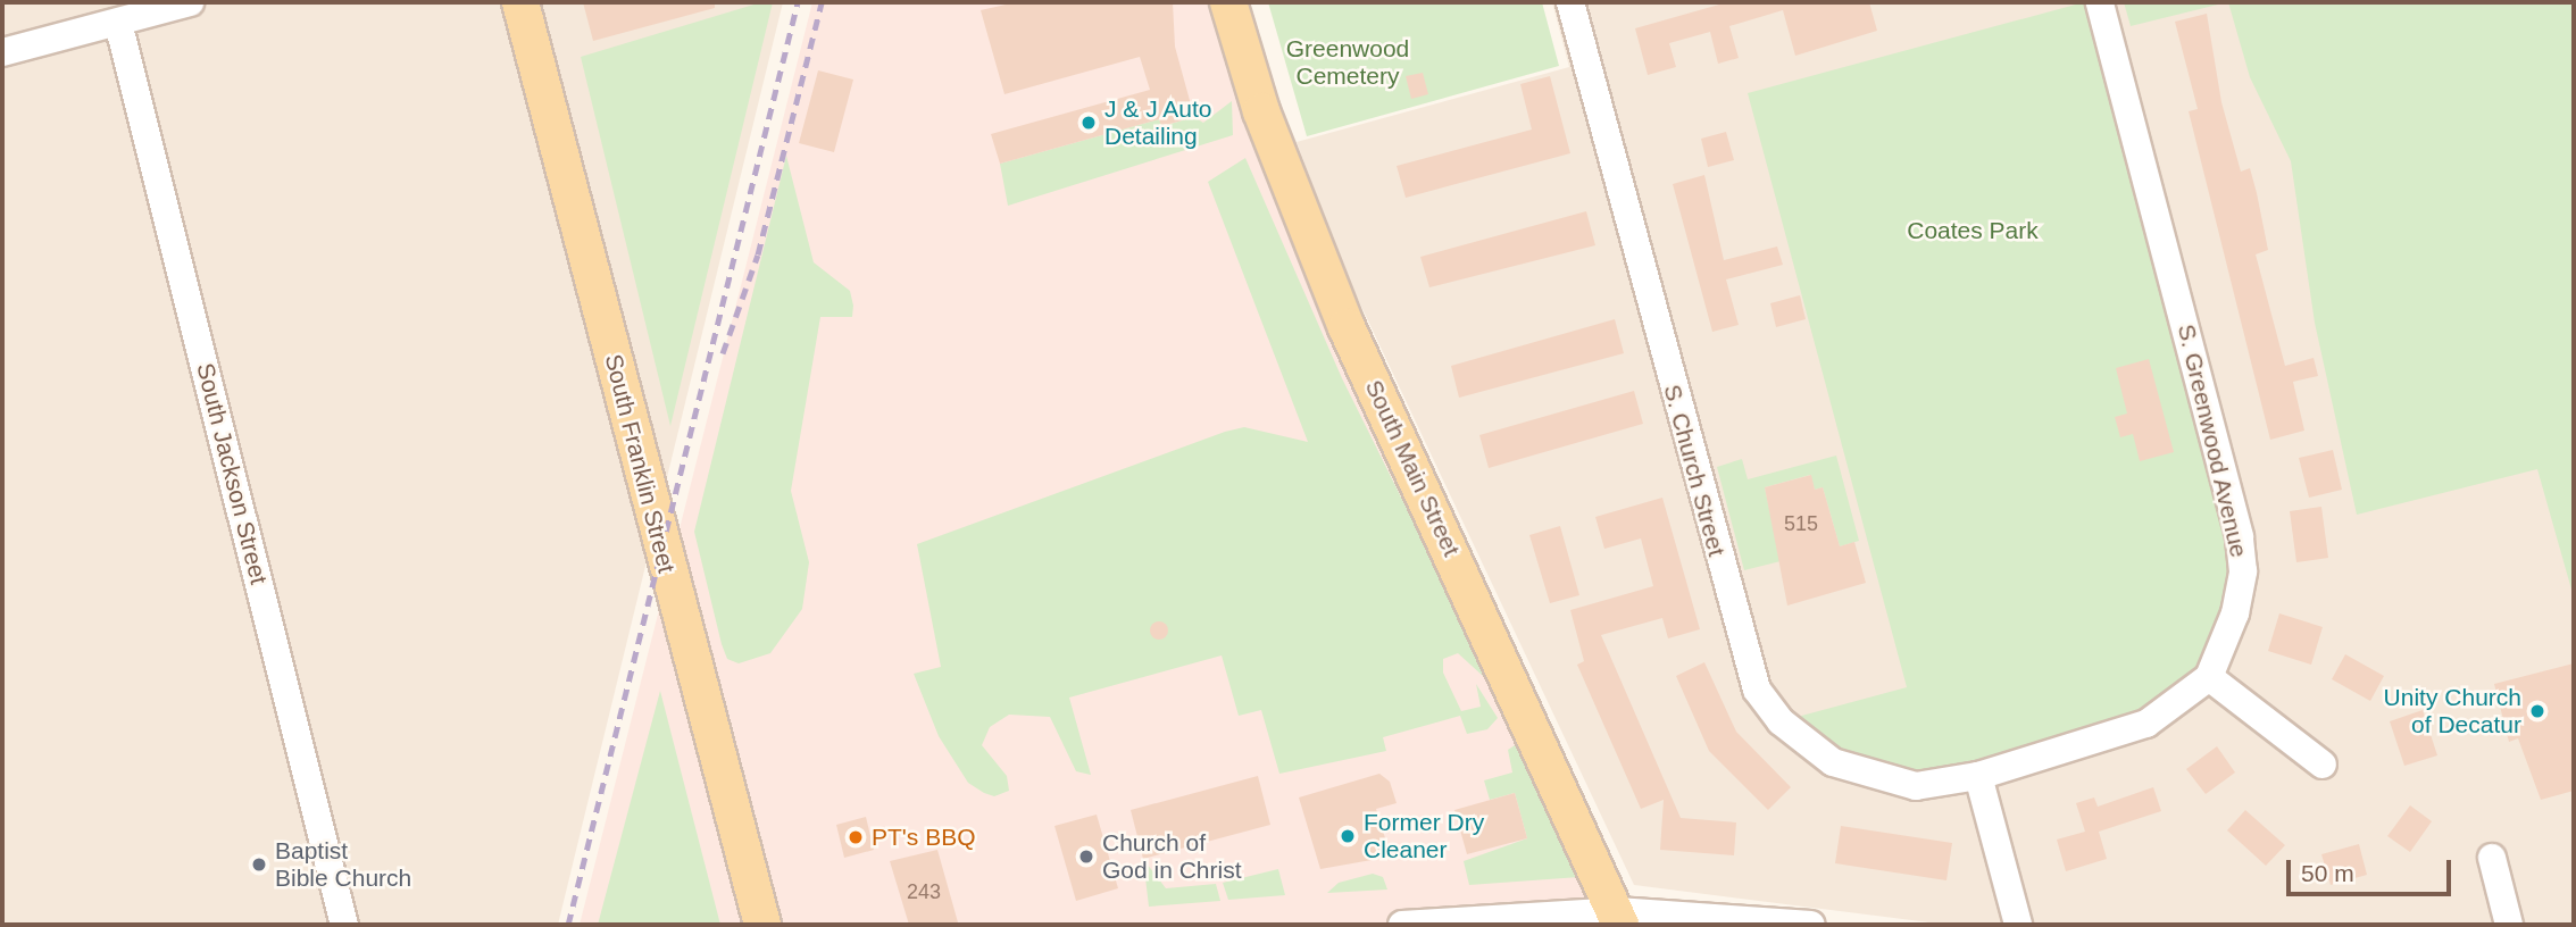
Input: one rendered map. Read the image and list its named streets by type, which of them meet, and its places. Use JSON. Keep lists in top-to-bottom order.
{
  "streets": {
    "main road": ["South Franklin Street", "South Main Street"],
    "street": ["S. Greenwood Avenue", "S. Church Street", "South Jackson Street"]
  },
  "parks": ["Greenwood Cemetery", "Coates Park"],
  "places": [
    "J & J Auto Detailing",
    "Unity Church of Decatur",
    "Former Dry Cleaner",
    "PT's BBQ",
    "Church of God in Christ",
    "Baptist Bible Church"
  ],
  "house_numbers": ["515", "243"],
  "scale_bar": "50 m"
}
